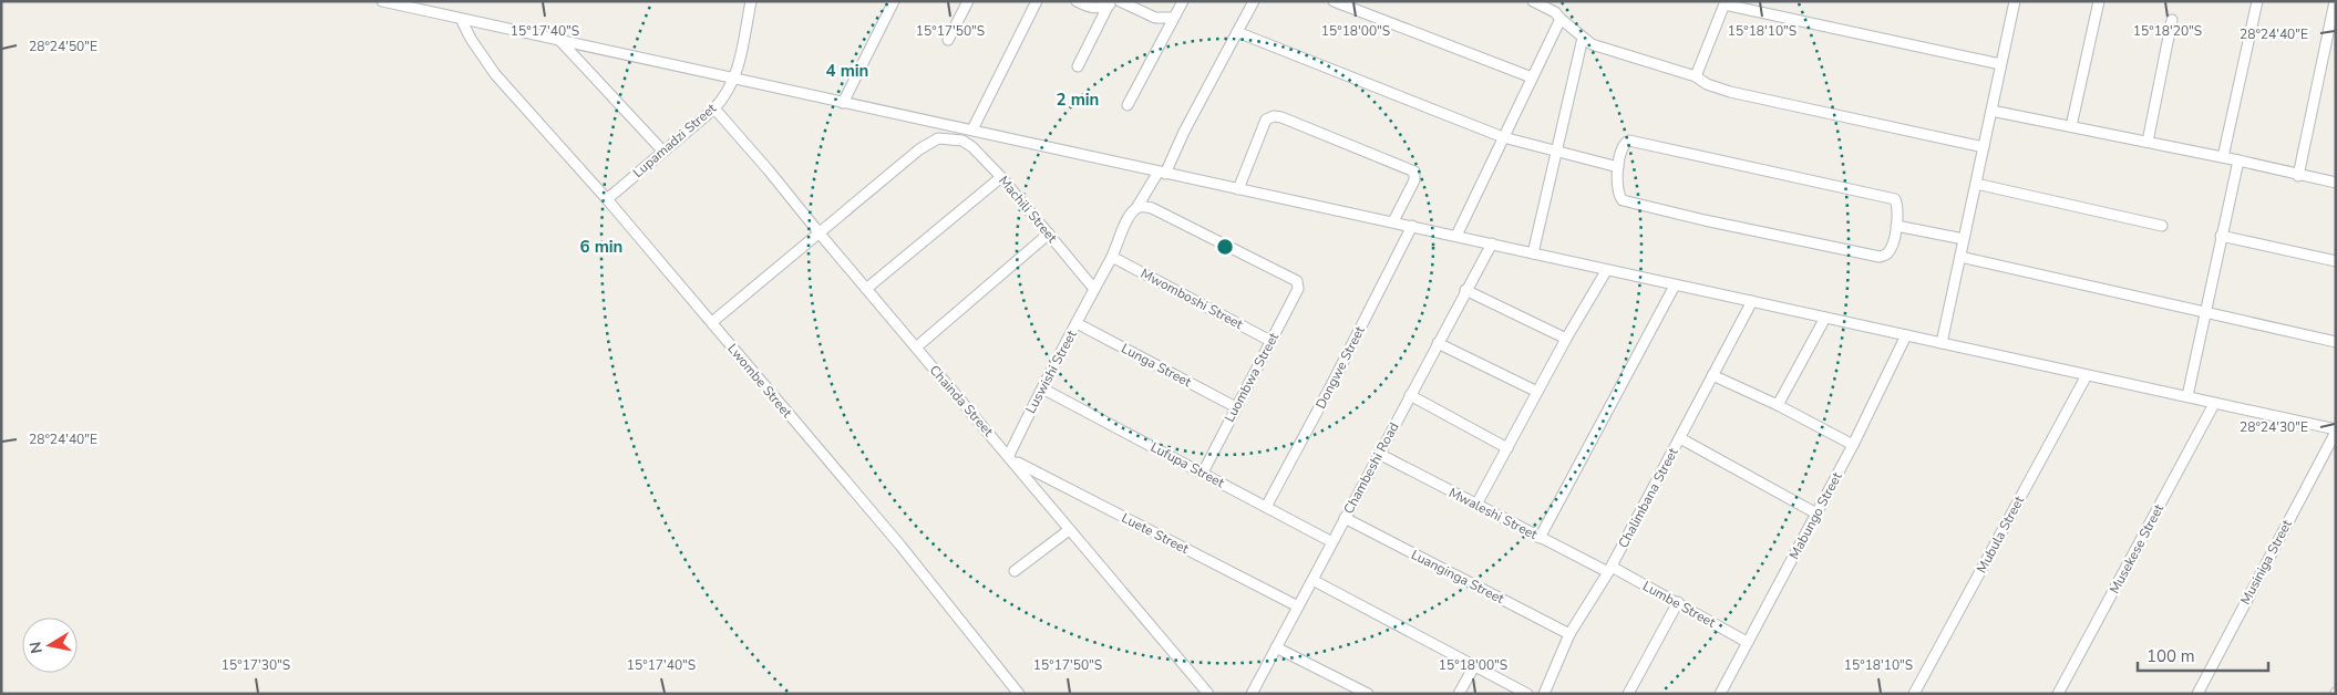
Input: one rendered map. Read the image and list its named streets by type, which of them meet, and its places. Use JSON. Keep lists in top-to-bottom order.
{
  "streets": {
    "street": [
      "Lupamadzi Street",
      "Machili Street",
      "Mwomboshi Street",
      "Lunga Street",
      "Dongwe Street",
      "Luswishi Street",
      "Luombwa Street",
      "Lwombe Street",
      "Chainda Street",
      "Lufupa Street",
      "Chambeshi Road",
      "Chalimbana Street",
      "Mwaleshi Street",
      "Mabungo Street",
      "Luete Street",
      "Mubula Street",
      "Musekese Street",
      "Musiniga Street",
      "Luanginga Street",
      "Lumbe Street"
    ]
  },
  "crossings": [
    ["Lupamadzi Street", "Lwombe Street"],
    ["Lupamadzi Street", "Chainda Street"],
    ["Machili Street", "Luswishi Street"],
    ["Mwomboshi Street", "Luswishi Street"],
    ["Mwomboshi Street", "Luombwa Street"],
    ["Lunga Street", "Luswishi Street"],
    ["Lunga Street", "Luombwa Street"],
    ["Dongwe Street", "Lufupa Street"],
    ["Luswishi Street", "Luombwa Street"],
    ["Luswishi Street", "Chainda Street"],
    ["Luswishi Street", "Lufupa Street"],
    ["Luswishi Street", "Luete Street"],
    ["Luombwa Street", "Lufupa Street"],
    ["Chainda Street", "Luete Street"],
    ["Lufupa Street", "Chambeshi Road"],
    ["Chambeshi Road", "Mwaleshi Street"],
    ["Chambeshi Road", "Luete Street"],
    ["Chambeshi Road", "Luanginga Street"],
    ["Chalimbana Street", "Mwaleshi Street"],
    ["Chalimbana Street", "Luanginga Street"],
    ["Chalimbana Street", "Lumbe Street"],
    ["Mwaleshi Street", "Lumbe Street"],
    ["Mabungo Street", "Lumbe Street"]
  ],
  "scale_bar": "100 m",
  "north": "left",
  "coordinates": [
    "15°17'40\"S",
    "15°17'50\"S",
    "15°18'10\"S",
    "15°18'00\"S",
    "15°18'20\"S",
    "28°24'40\"E",
    "28°24'50\"E",
    "28°24'30\"E",
    "15°17'30\"S"
  ],
  "rings": ["4 min", "2 min", "6 min"]
}
